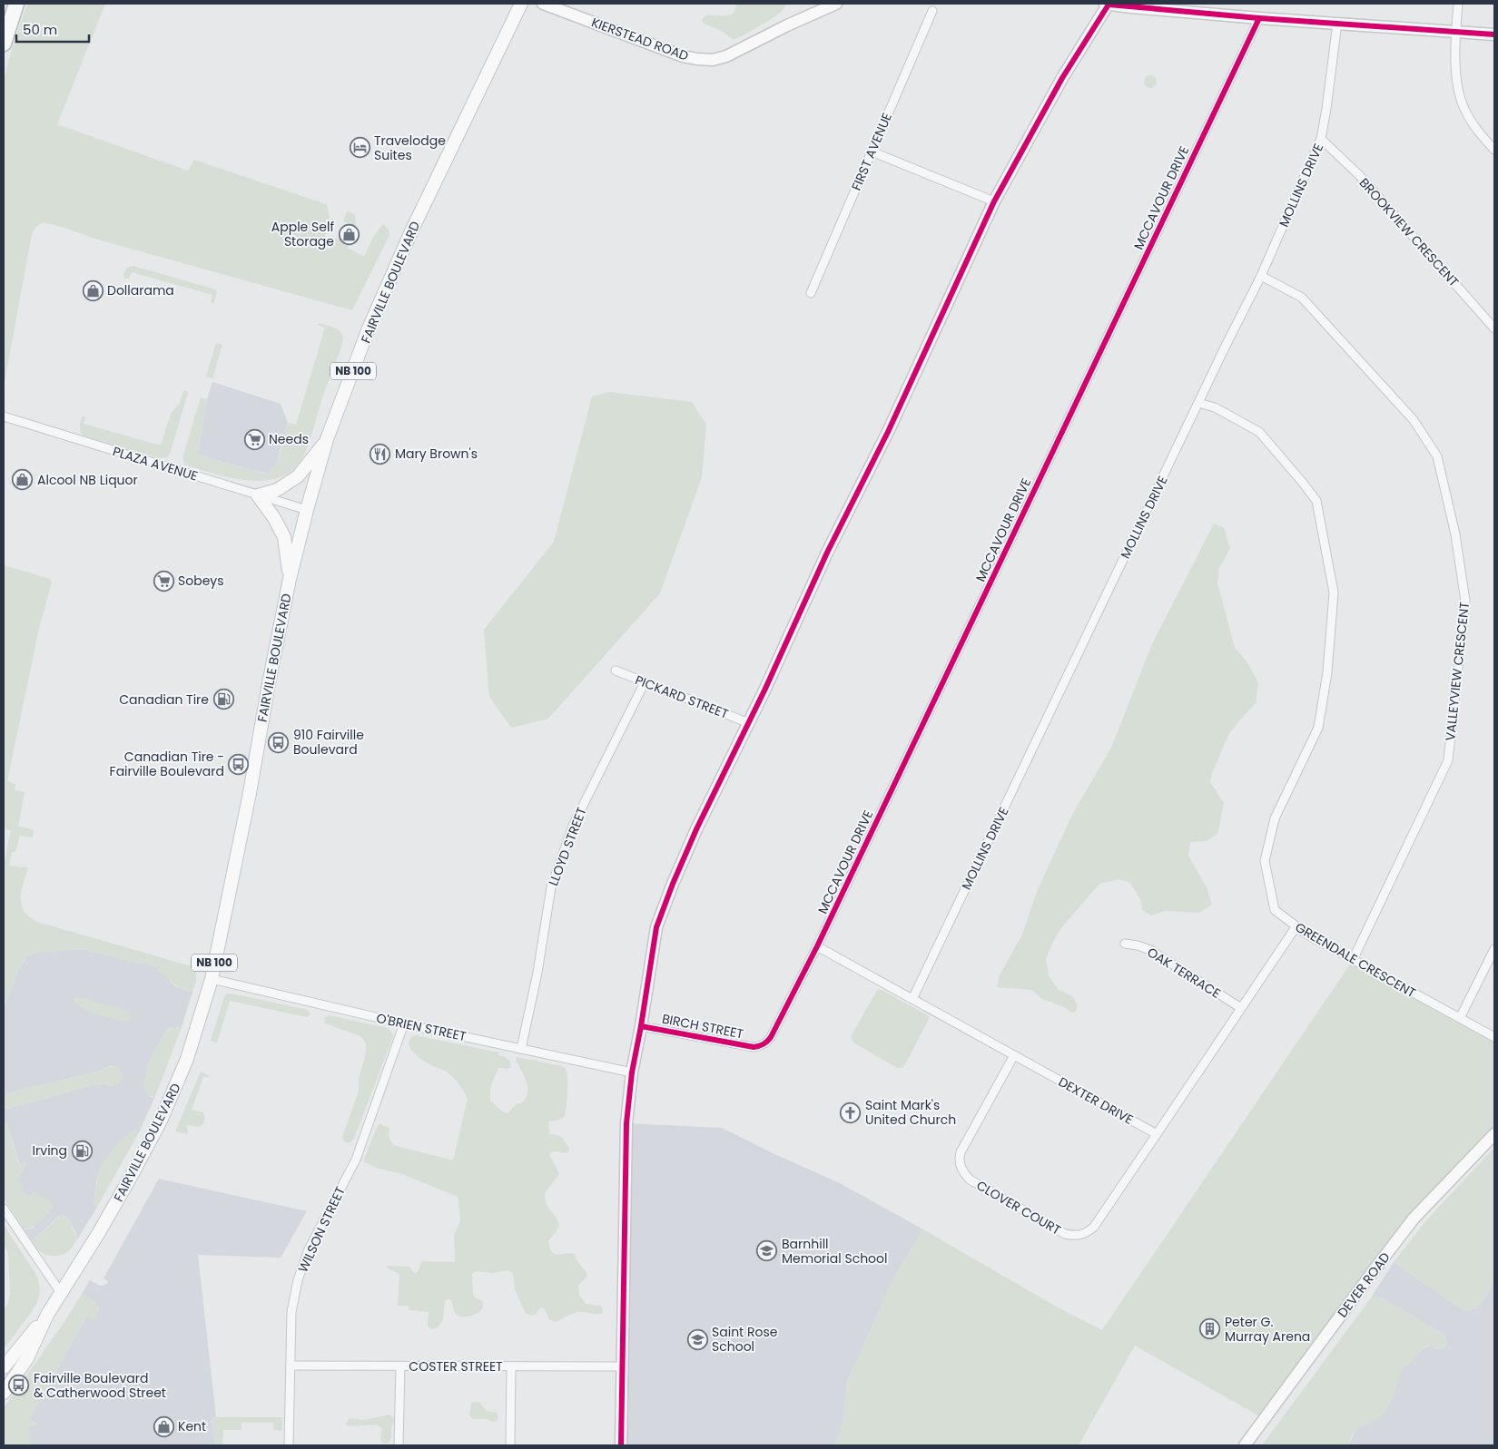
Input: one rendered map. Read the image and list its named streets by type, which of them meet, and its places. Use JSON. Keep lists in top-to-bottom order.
{
  "streets": {
    "main road": [
      "KIERSTEAD ROAD",
      "FAIRVILLE BOULEVARD",
      "NB 100",
      "DEVER ROAD"
    ],
    "street": [
      "FIRST AVENUE",
      "MOLLINS DRIVE",
      "MCCAVOUR DRIVE",
      "BROOKVIEW CRESCENT",
      "PLAZA AVENUE",
      "VALLEYVIEW CRESCENT",
      "PICKARD STREET",
      "LLOYD STREET",
      "GREENDALE CRESCENT",
      "OAK TERRACE",
      "BIRCH STREET",
      "O'BRIEN STREET",
      "DEXTER DRIVE",
      "CLOVER COURT",
      "WILSON STREET",
      "COSTER STREET"
    ]
  },
  "crossings": [
    ["MOLLINS DRIVE", "BROOKVIEW CRESCENT"],
    ["MOLLINS DRIVE", "VALLEYVIEW CRESCENT"],
    ["MOLLINS DRIVE", "GREENDALE CRESCENT"],
    ["MOLLINS DRIVE", "DEXTER DRIVE"],
    ["MCCAVOUR DRIVE", "BIRCH STREET"],
    ["MCCAVOUR DRIVE", "DEXTER DRIVE"],
    ["FAIRVILLE BOULEVARD", "PLAZA AVENUE"],
    ["FAIRVILLE BOULEVARD", "O'BRIEN STREET"],
    ["VALLEYVIEW CRESCENT", "GREENDALE CRESCENT"],
    ["PICKARD STREET", "LLOYD STREET"],
    ["LLOYD STREET", "O'BRIEN STREET"],
    ["O'BRIEN STREET", "WILSON STREET"],
    ["DEXTER DRIVE", "CLOVER COURT"],
    ["WILSON STREET", "COSTER STREET"]
  ],
  "places": {
    "hotel": ["Travelodge Suites"],
    "shop": [
      "Apple Self Storage",
      "Dollarama",
      "Alcool NB Liquor",
      "Kent"
    ],
    "supermarket": ["Needs", "Sobeys"],
    "restaurant": ["Mary Brown's"],
    "fuel station": ["Canadian Tire", "Irving"],
    "bus stop": ["910 Fairville Boulevard", "Canadian Tire - Fairville Boulevard", "Fairville Boulevard & Catherwood Street"],
    "church": ["Saint Mark's United Church"],
    "school or university": ["Barnhill Memorial School", "Saint Rose School"],
    "building": ["Peter G. Murray Arena"]
  },
  "scale_bar": "50 m"
}
